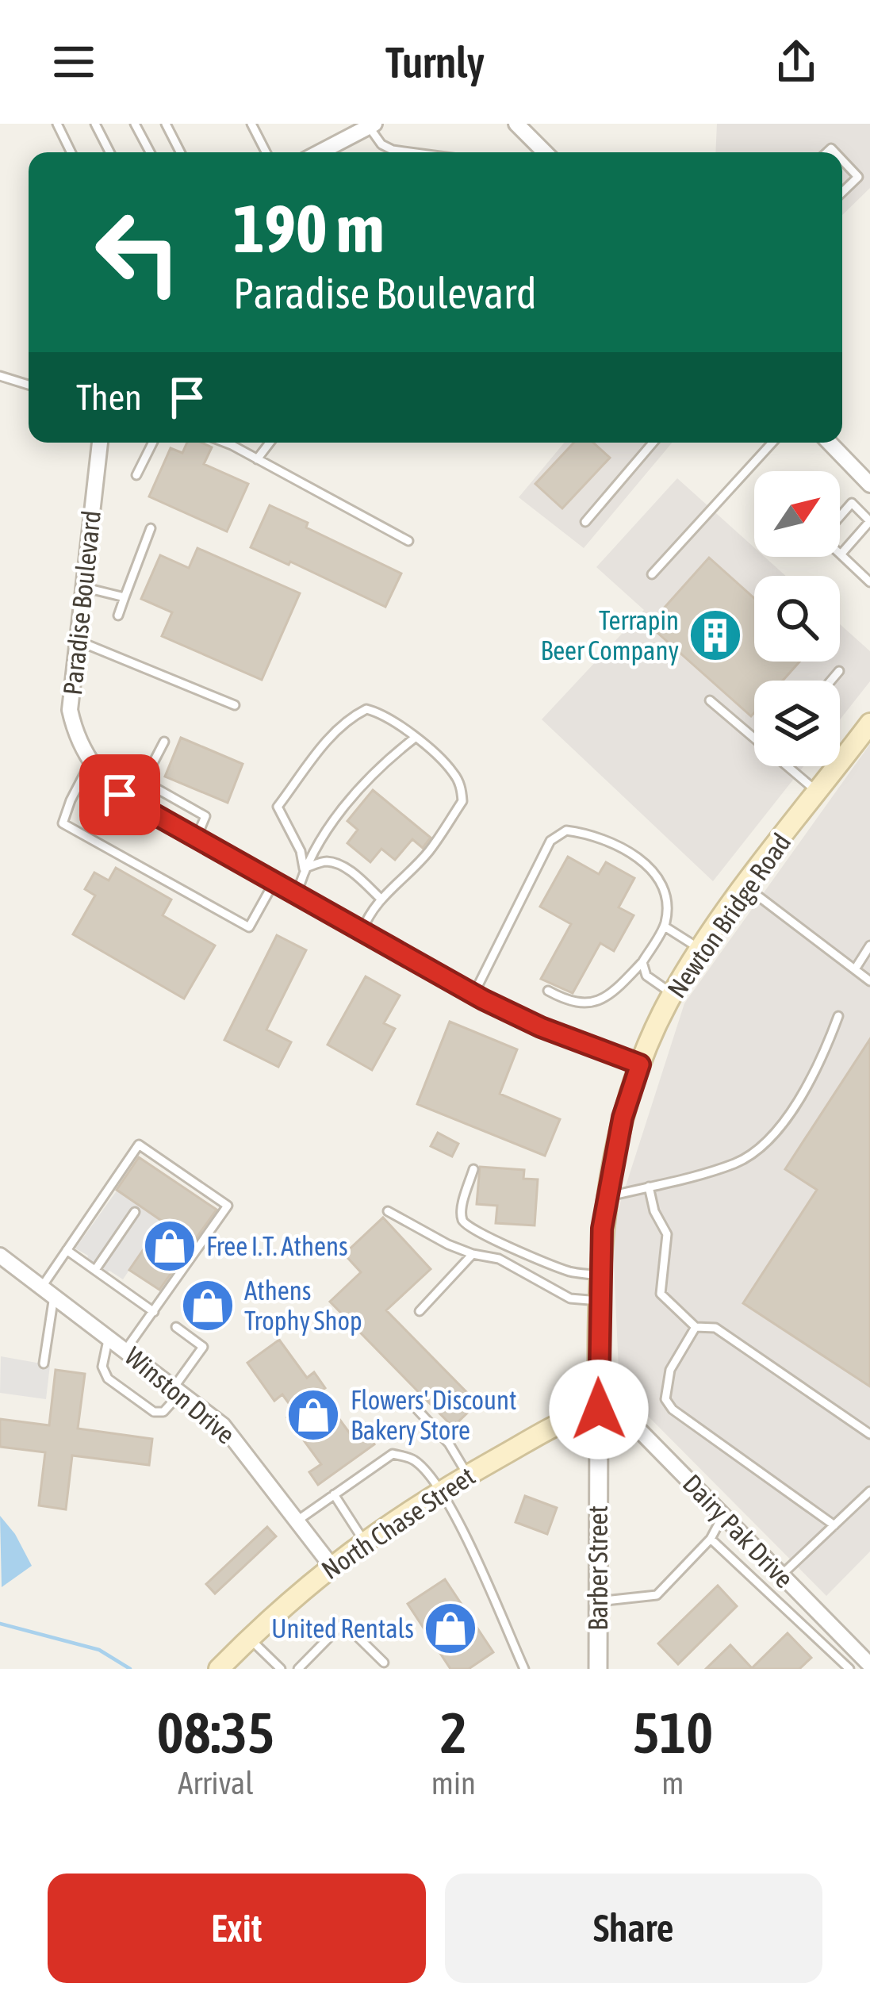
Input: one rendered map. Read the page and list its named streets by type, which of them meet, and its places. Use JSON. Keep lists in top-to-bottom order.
{
  "streets": {
    "main road": ["Newton Bridge Road", "North Chase Street"],
    "street": [
      "Paradise Boulevard",
      "Winston Drive",
      "Dairy Pak Drive",
      "Barber Street"
    ]
  },
  "crossings": [
    ["Paradise Boulevard", "Newton Bridge Road"],
    ["Newton Bridge Road", "North Chase Street"],
    ["Newton Bridge Road", "Dairy Pak Drive"],
    ["Newton Bridge Road", "Barber Street"],
    ["Winston Drive", "North Chase Street"],
    ["North Chase Street", "Dairy Pak Drive"],
    ["North Chase Street", "Barber Street"],
    ["Dairy Pak Drive", "Barber Street"]
  ],
  "places": {
    "building": ["Terrapin Beer Company"],
    "shop": [
      "Free I.T. Athens",
      "Athens Trophy Shop",
      "Flowers' Discount Bakery Store",
      "United Rentals"
    ]
  },
  "north": "top right",
  "page": {
    "header": "Turnly",
    "turn": ["190 m", "Paradise Boulevard"],
    "then": "Then",
    "eta": [
      "08:35",
      "Arrival",
      "2",
      "min",
      "510",
      "m"
    ],
    "buttons": ["Exit", "Share"]
  }
}
